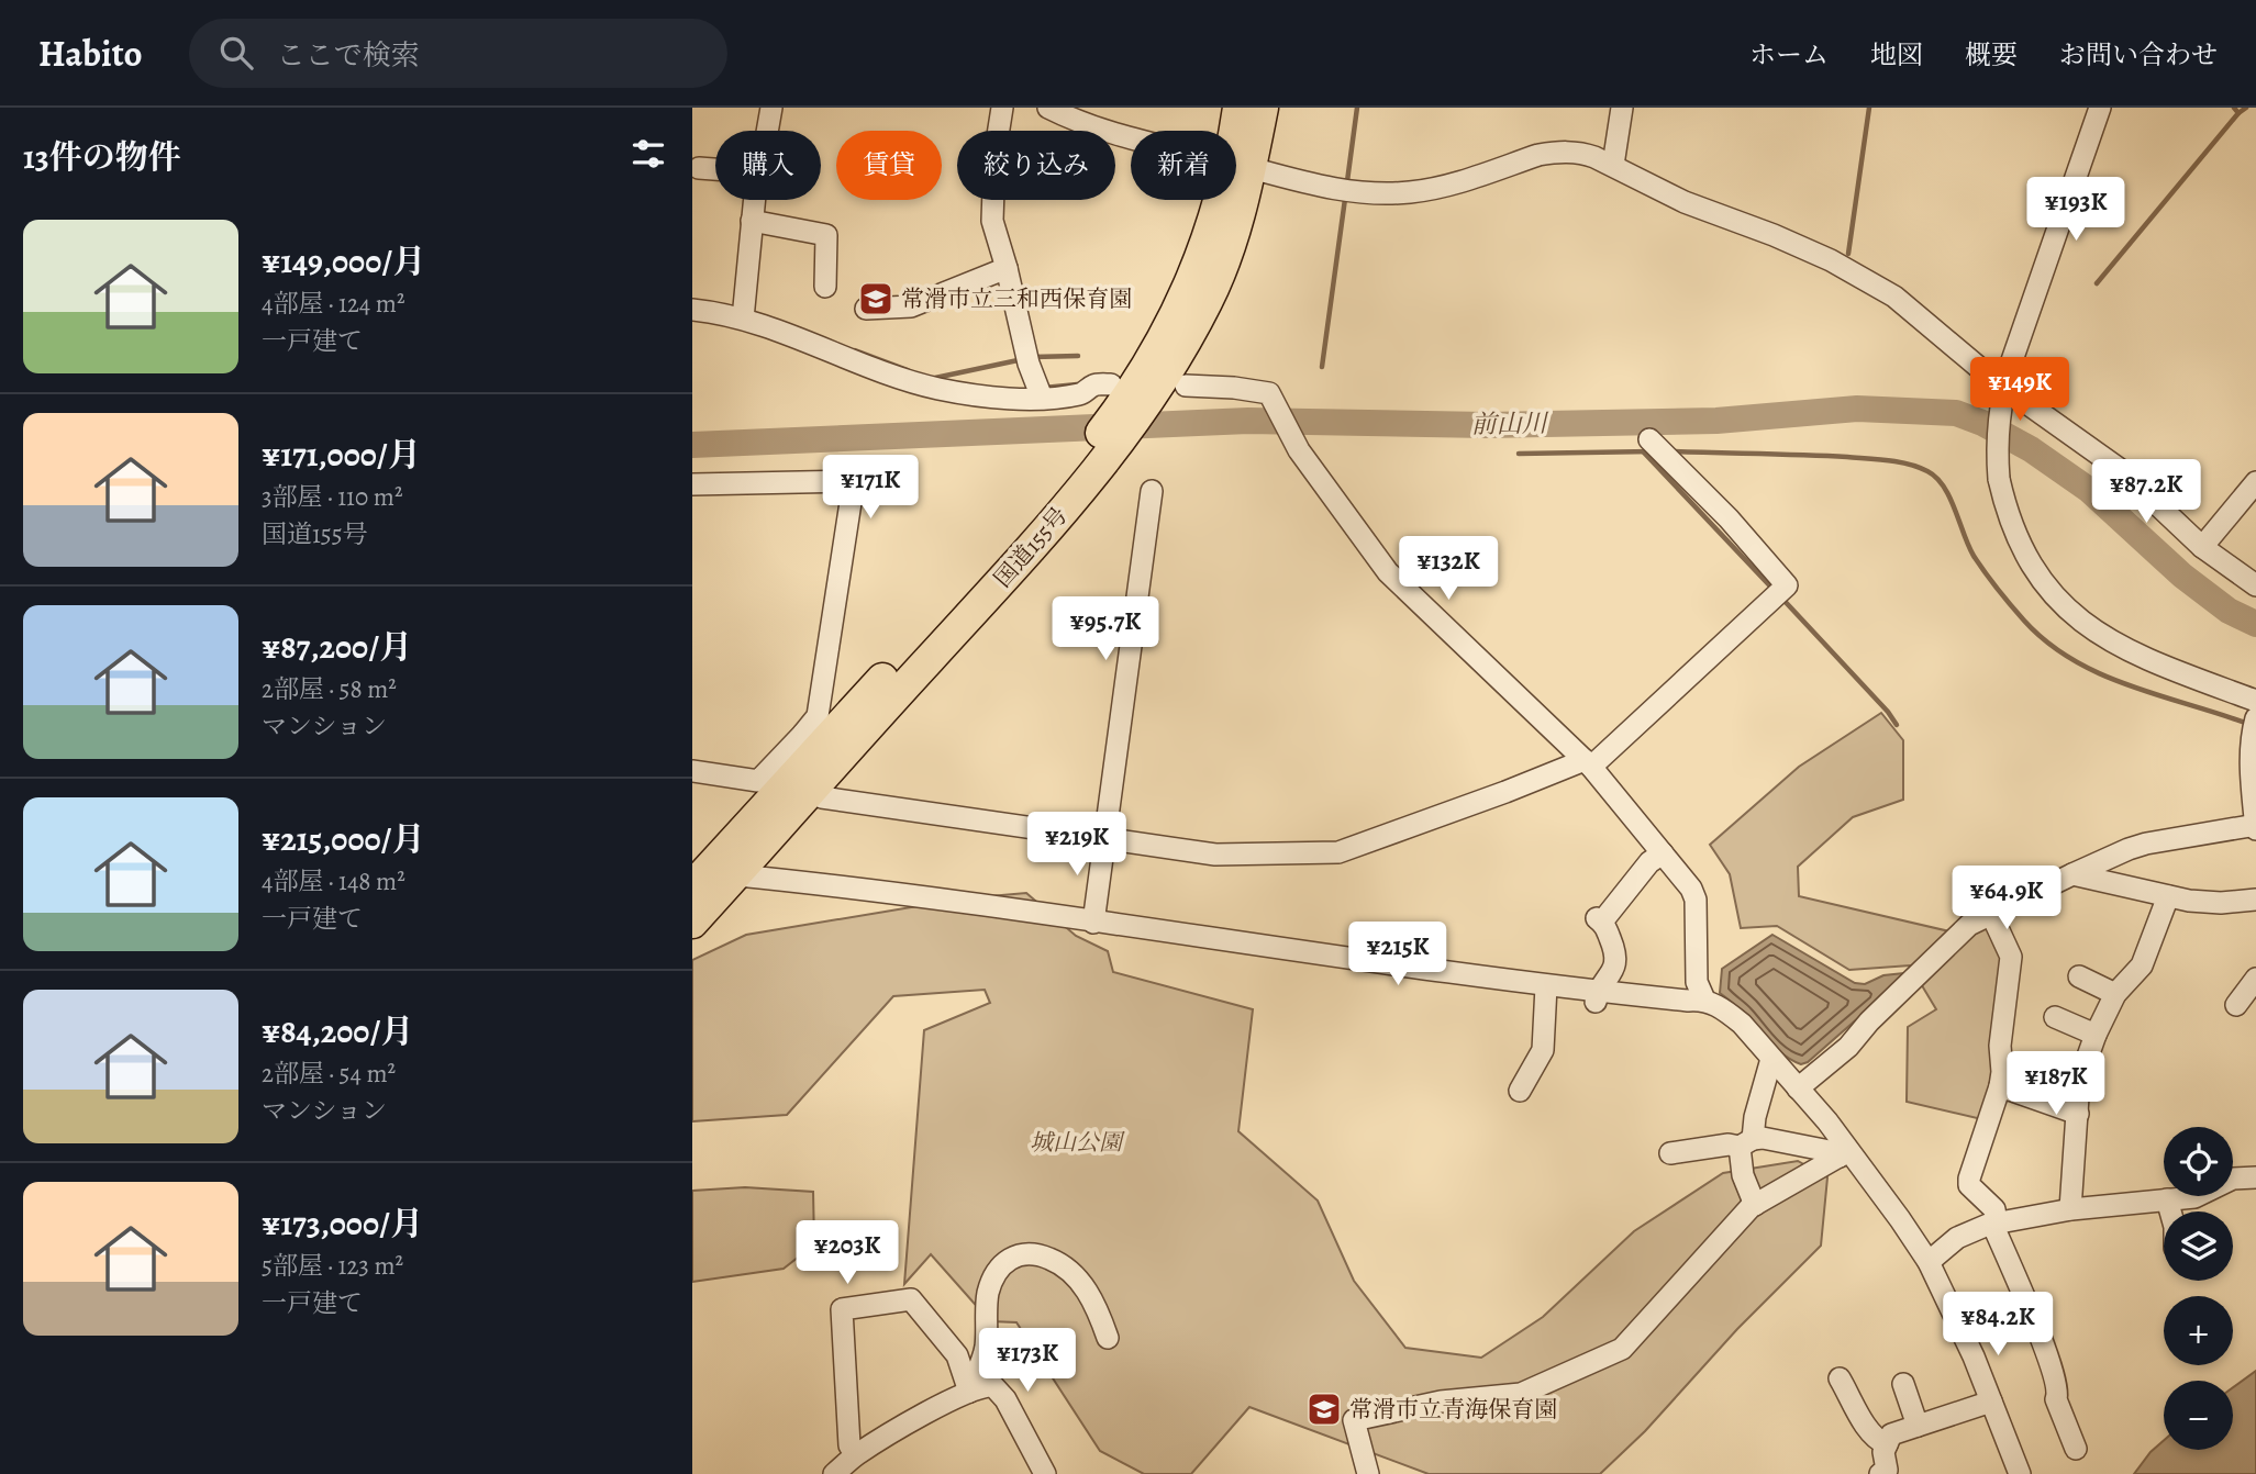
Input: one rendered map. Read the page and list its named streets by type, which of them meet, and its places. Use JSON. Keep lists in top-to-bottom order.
{
  "streets": {
    "highway": ["国道155号"]
  },
  "water": ["前山川"],
  "parks": ["城山公園"],
  "places": {
    "school or university": ["常滑市立三和西保育園", "常滑市立青海保育園"]
  },
  "page": {
    "header": "Habito",
    "search": "ここで検索",
    "nav": [
      "ホーム",
      "地図",
      "概要",
      "お問い合わせ"
    ],
    "heading": "13件の物件",
    "chip": [
      "購入",
      "賃貸",
      "絞り込み",
      "新着"
    ],
    "price": [
      "¥193K",
      "¥149K",
      "¥171K",
      "¥87.2K",
      "¥132K",
      "¥95.7K",
      "¥219K",
      "¥64.9K",
      "¥215K",
      "¥187K",
      "¥203K",
      "¥84.2K",
      "¥173K"
    ],
    "list": [
      {
        "name": "¥149,000/月",
        "note": "4部屋 · 124 m² · 一戸建て"
      },
      {
        "name": "¥171,000/月",
        "note": "3部屋 · 110 m² · 国道155号"
      },
      {
        "name": "¥87,200/月",
        "note": "2部屋 · 58 m² · マンション"
      },
      {
        "name": "¥215,000/月",
        "note": "4部屋 · 148 m² · 一戸建て"
      },
      {
        "name": "¥84,200/月",
        "note": "2部屋 · 54 m² · マンション"
      },
      {
        "name": "¥173,000/月",
        "note": "5部屋 · 123 m² · 一戸建て"
      }
    ],
    "map_buttons": ["+", "−"]
  }
}
